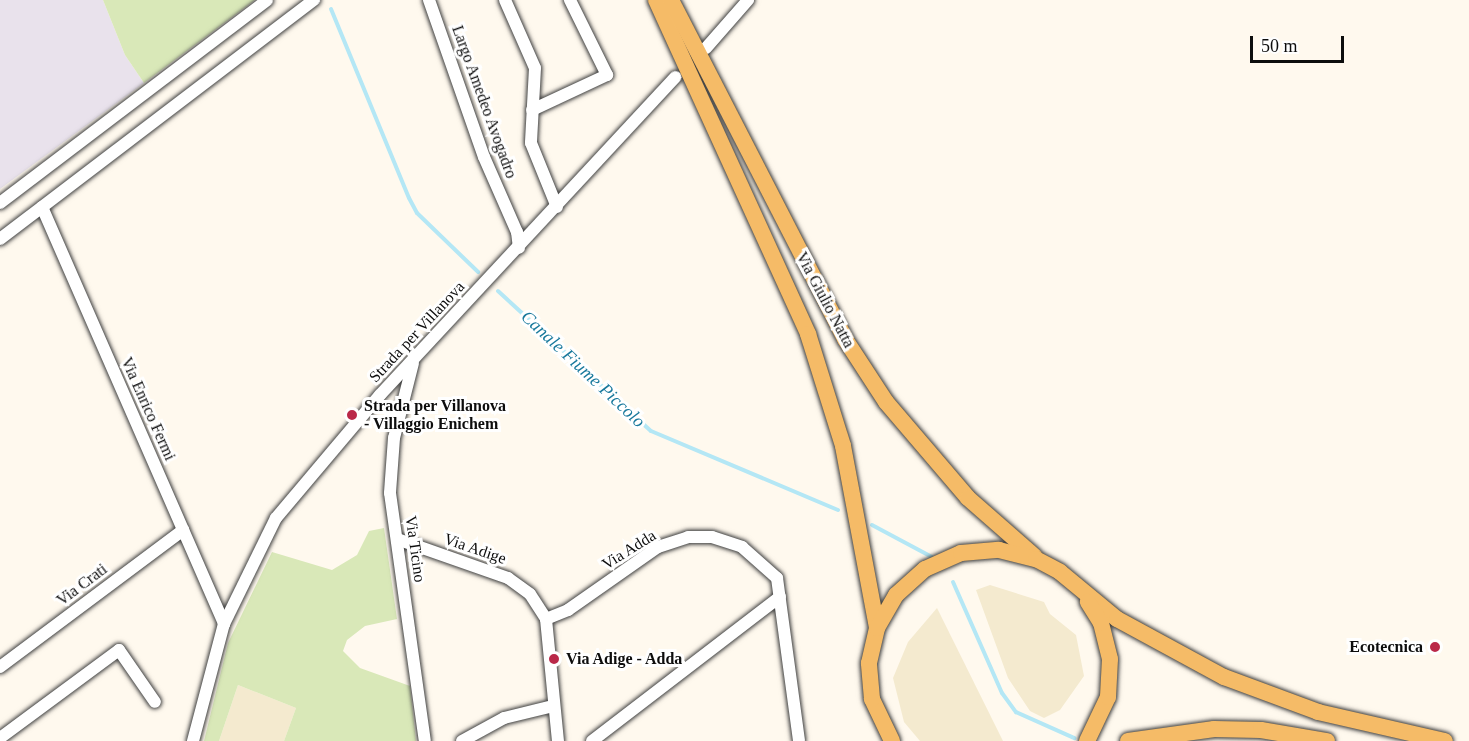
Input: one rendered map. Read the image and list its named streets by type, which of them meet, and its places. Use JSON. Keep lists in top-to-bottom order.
{
  "streets": {
    "main road": ["Via Giulio Natta"],
    "street": [
      "Largo Amedeo Avogadro",
      "Strada per Villanova",
      "Via Enrico Fermi",
      "Via Ticino",
      "Via Adige",
      "Via Adda",
      "Via Crati"
    ]
  },
  "crossings": [
    ["Largo Amedeo Avogadro", "Strada per Villanova"],
    ["Strada per Villanova", "Via Enrico Fermi"],
    ["Strada per Villanova", "Via Ticino"],
    ["Via Enrico Fermi", "Via Crati"],
    ["Via Ticino", "Via Adige"],
    ["Via Adige", "Via Adda"]
  ],
  "water": ["Canale Fiume Piccolo"],
  "places": ["Strada per Villanova - Villaggio Enichem", "Ecotecnica", "Via Adige - Adda"],
  "scale_bar": "50 m"
}
